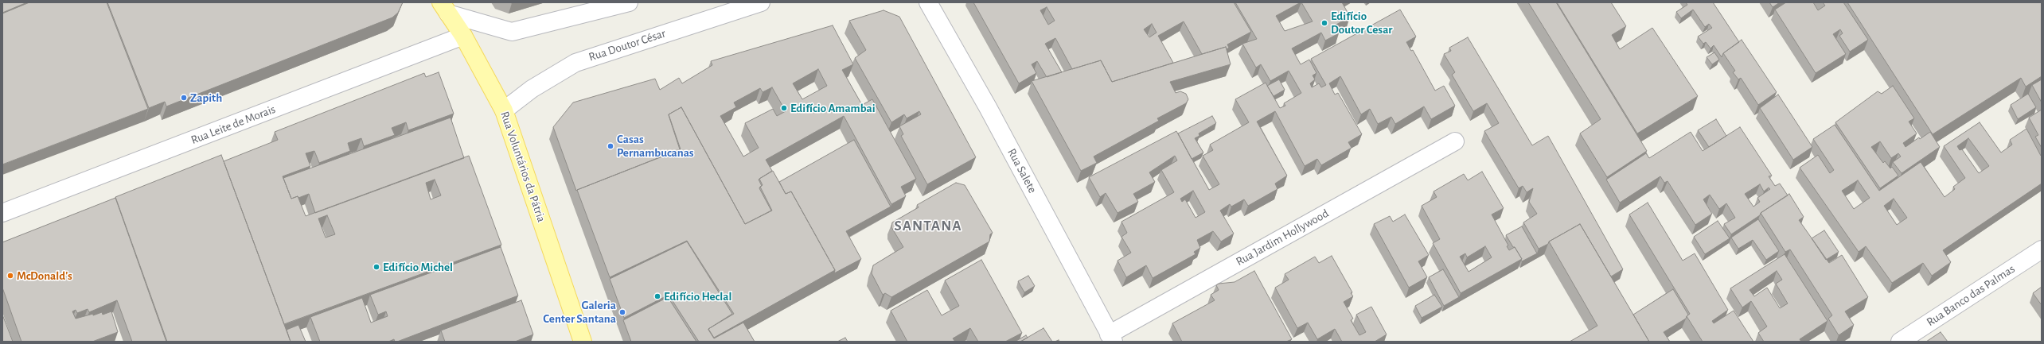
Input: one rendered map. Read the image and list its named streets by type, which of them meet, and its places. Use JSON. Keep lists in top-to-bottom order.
{
  "streets": {
    "main road": ["Rua Voluntários da Pátria"],
    "street": [
      "Rua Doutor César",
      "Rua Leite de Morais",
      "Rua Salete",
      "Rua Jardim Hollywood",
      "Rua Banco das Palmas"
    ]
  },
  "crossings": [
    ["Rua Doutor César", "Rua Voluntários da Pátria"],
    ["Rua Leite de Morais", "Rua Voluntários da Pátria"],
    ["Rua Salete", "Rua Jardim Hollywood"]
  ],
  "districts": ["SANTANA"],
  "places": [
    "Edifício Doutor Cesar",
    "Zapith",
    "Edifício Amambai",
    "Casas Pernambucanas",
    "Edifício Michel",
    "McDonald's",
    "Edifício Heclal",
    "Galeria Center Santana"
  ]
}
